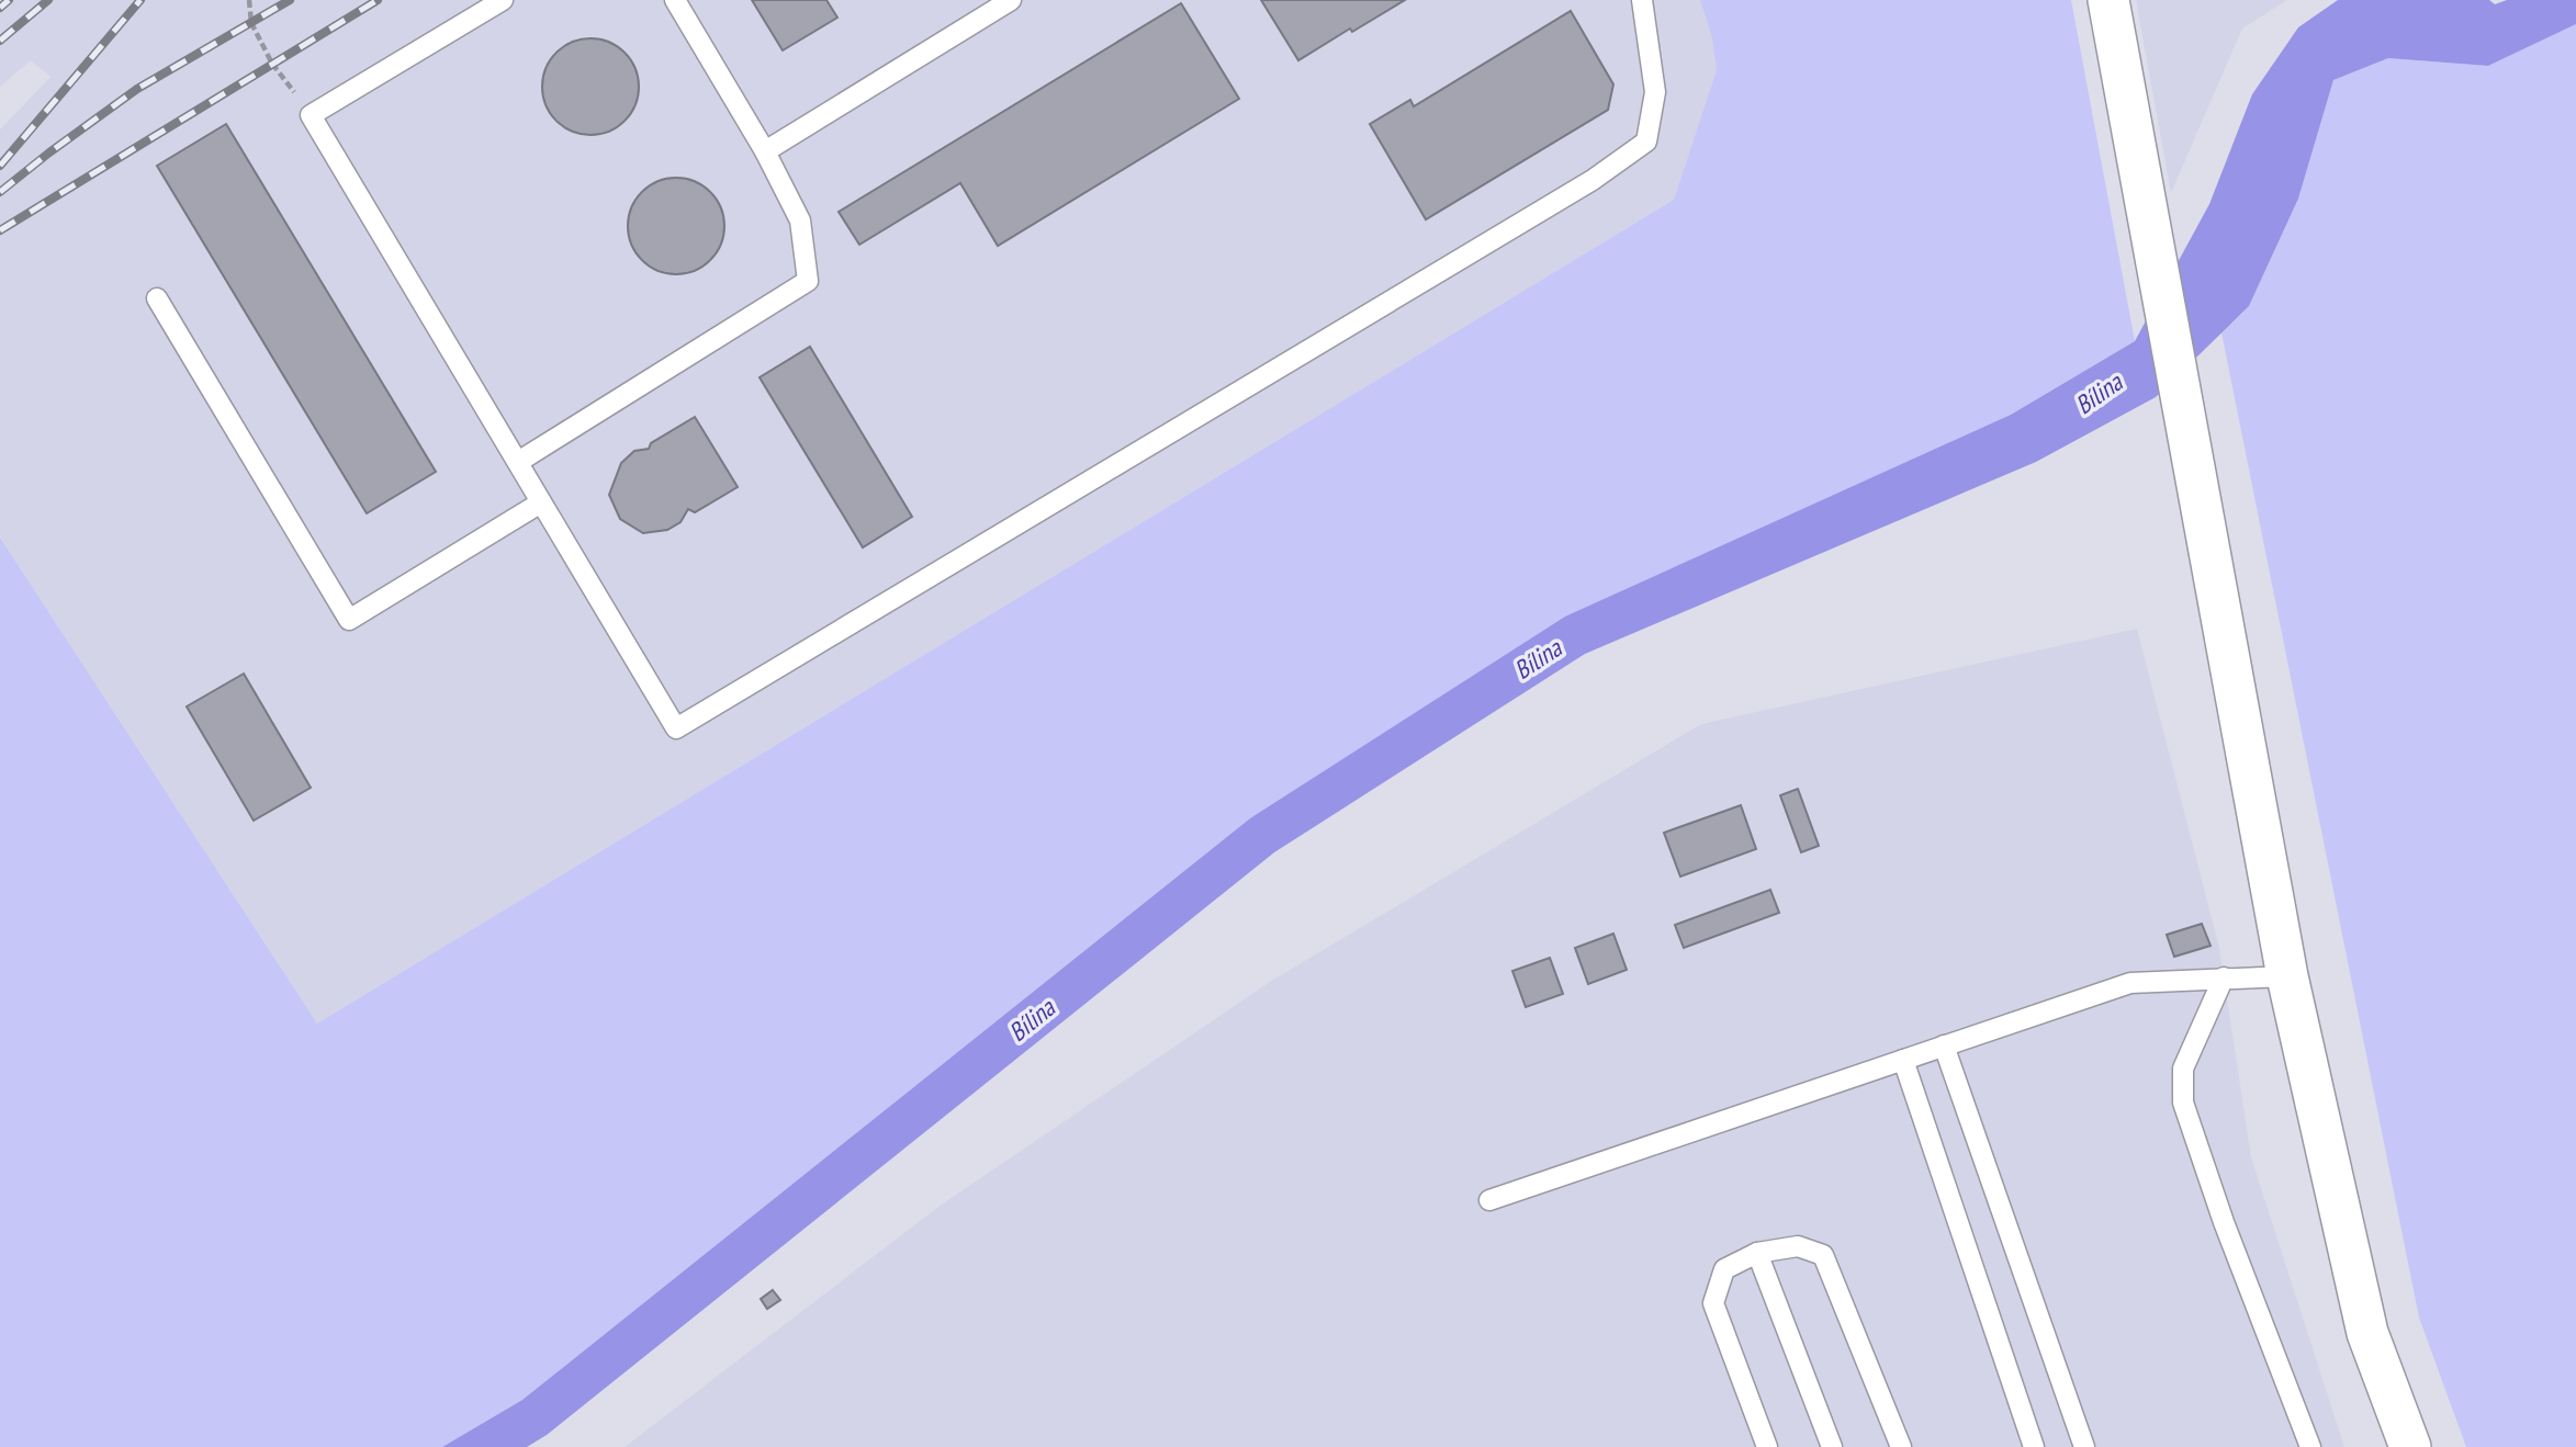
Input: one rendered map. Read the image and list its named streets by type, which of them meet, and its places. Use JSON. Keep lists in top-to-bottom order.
{
  "water": ["Bílina"]
}
